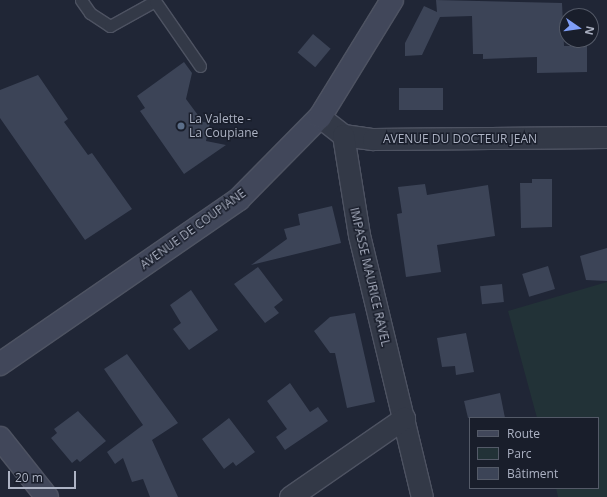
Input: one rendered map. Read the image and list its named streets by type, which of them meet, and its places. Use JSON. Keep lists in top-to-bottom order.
{
  "streets": {
    "main road": ["AVENUE DE COUPIANE"],
    "street": ["AVENUE DU DOCTEUR JEAN", "IMPASSE MAURICE RAVEL"]
  },
  "crossings": [
    ["AVENUE DU DOCTEUR JEAN", "IMPASSE MAURICE RAVEL"]
  ],
  "places": ["La Valette - La Coupiane"],
  "legend": ["Route", "Parc", "Bâtiment"],
  "scale_bar": "20 m",
  "north": "right"
}
